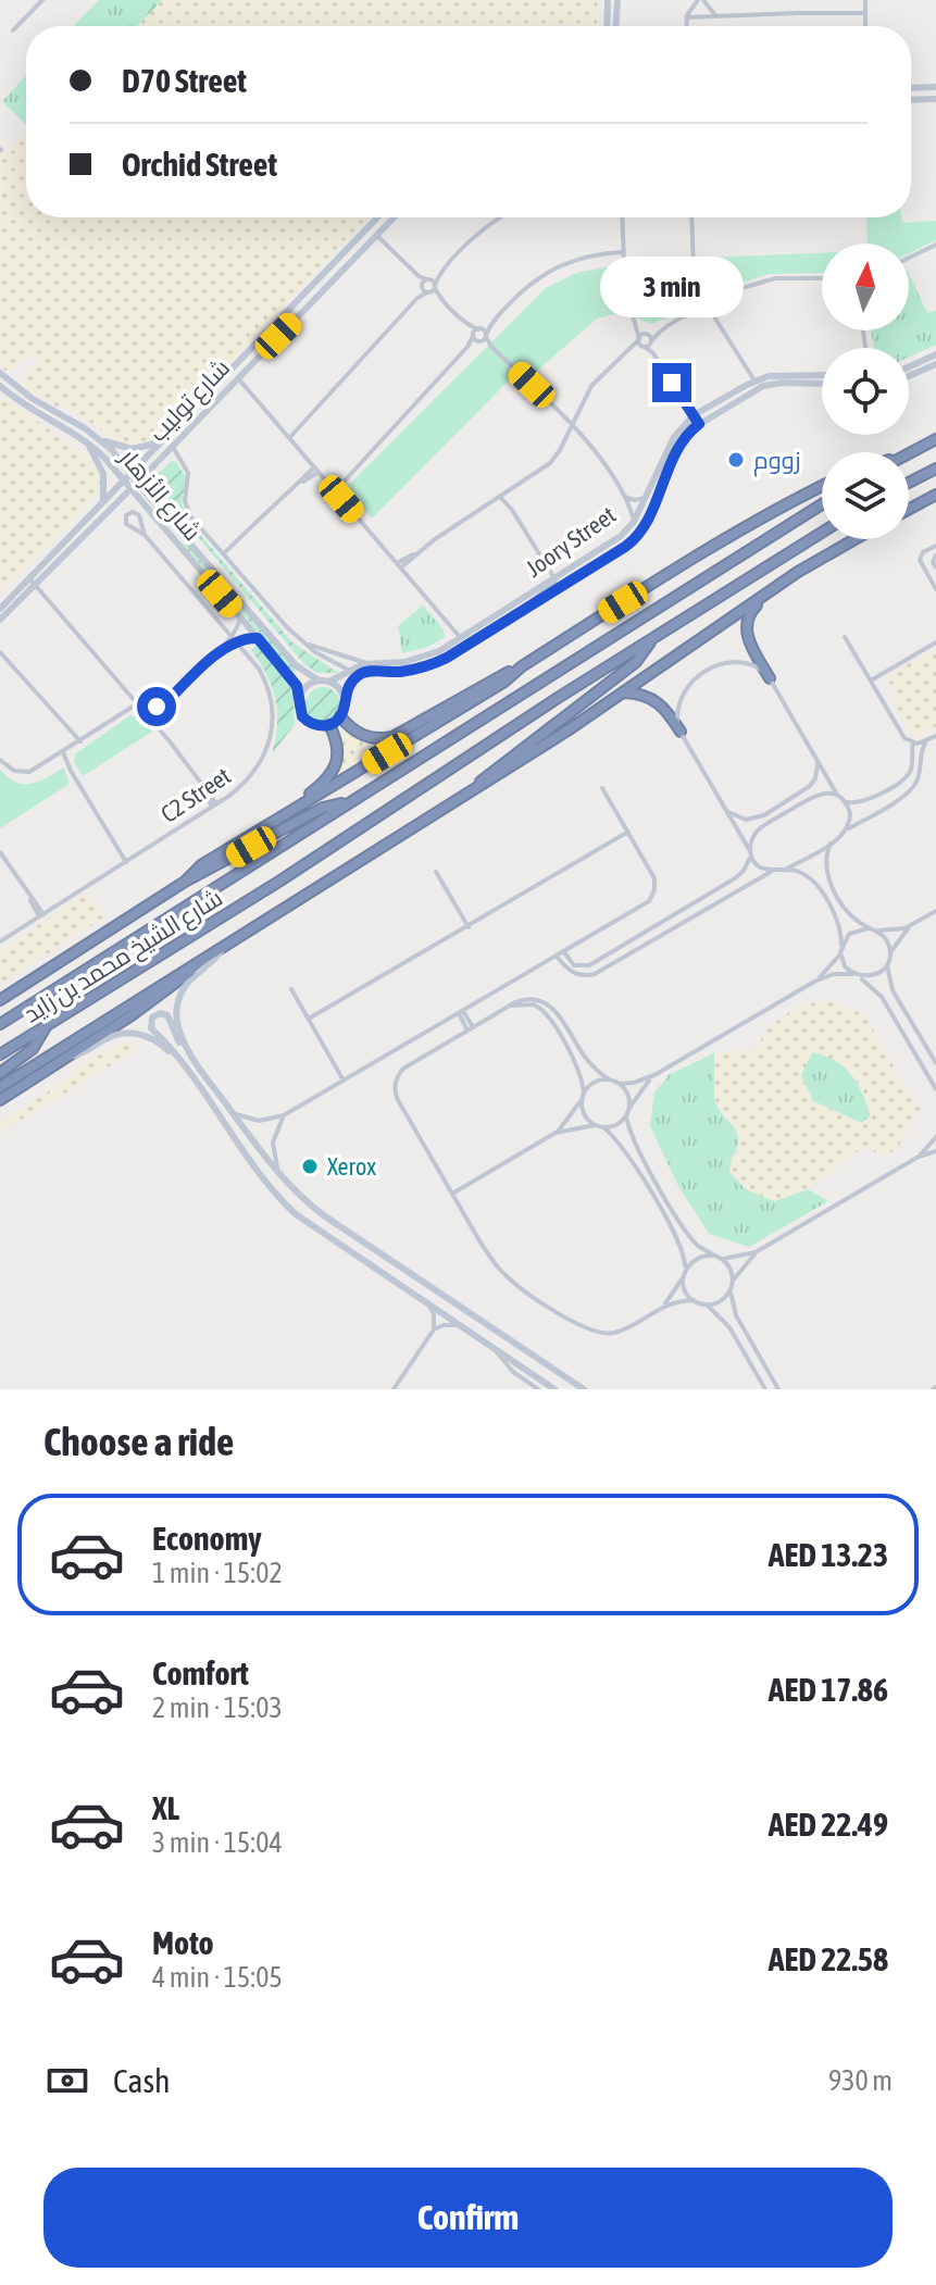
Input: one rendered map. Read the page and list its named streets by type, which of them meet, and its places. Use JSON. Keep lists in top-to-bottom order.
{
  "streets": {
    "highway": ["شارع الشيخ محمد بن زايد"],
    "street": [
      "شارع توليب",
      "شارع الأزهار",
      "Joory Street",
      "C2 Street"
    ]
  },
  "crossings": [
    ["شارع توليب", "شارع الأزهار"],
    ["شارع الأزهار", "Joory Street"]
  ],
  "places": ["زووم", "Xerox"],
  "north": "top",
  "page": {
    "banner": ["D70 Street", "Orchid Street"],
    "bubble": "3 min",
    "heading": "Choose a ride",
    "list": [
      {
        "name": "Economy",
        "note": "1 min · 15:02",
        "value": "AED 13.23"
      },
      {
        "name": "Comfort",
        "note": "2 min · 15:03",
        "value": "AED 17.86"
      },
      {
        "name": "XL",
        "note": "3 min · 15:04",
        "value": "AED 22.49"
      },
      {
        "name": "Moto",
        "note": "4 min · 15:05",
        "value": "AED 22.58"
      }
    ],
    "pay": ["Cash", "930 m"],
    "buttons": "Confirm"
  }
}
